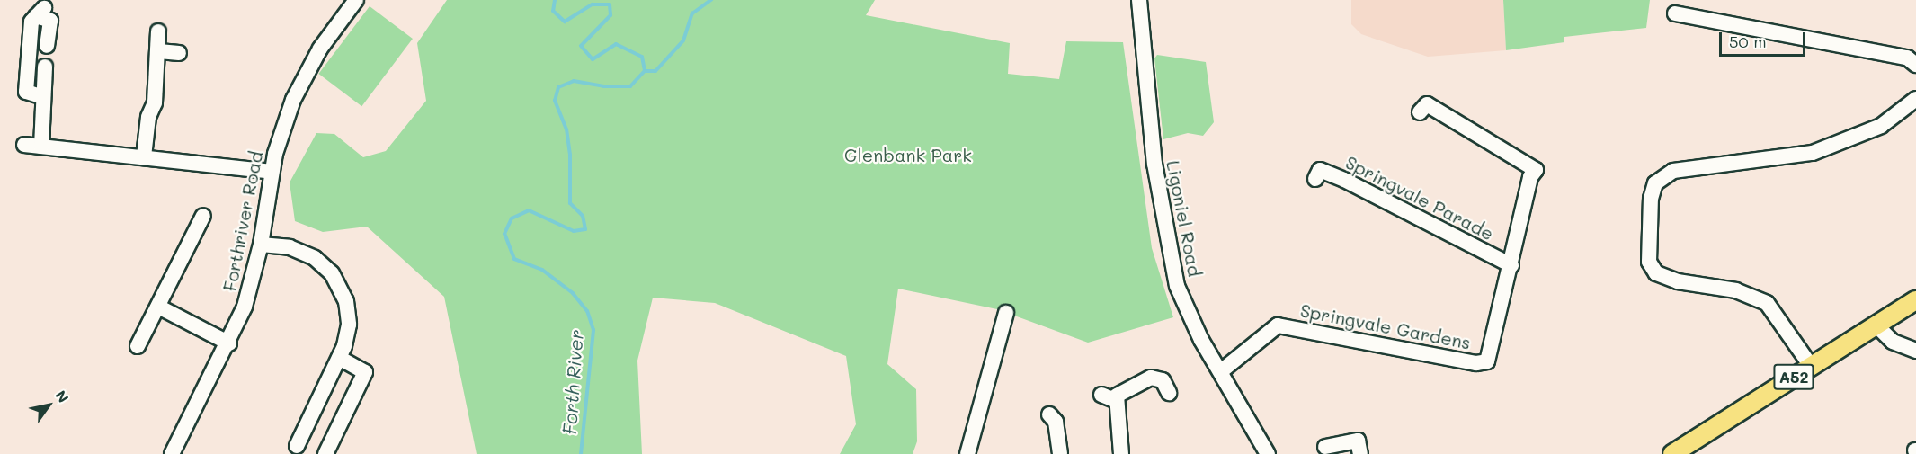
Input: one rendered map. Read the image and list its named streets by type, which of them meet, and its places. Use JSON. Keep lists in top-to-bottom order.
{
  "streets": {
    "main road": ["A52"],
    "street": [
      "Springvale Parade",
      "Ligoniel Road",
      "Forthriver Road",
      "Springvale Gardens"
    ]
  },
  "crossings": [
    ["Springvale Parade", "Springvale Gardens"],
    ["Ligoniel Road", "Springvale Gardens"]
  ],
  "water": ["Forth River"],
  "parks": ["Glenbank Park"],
  "scale_bar": "50 m",
  "north": "top right"
}
